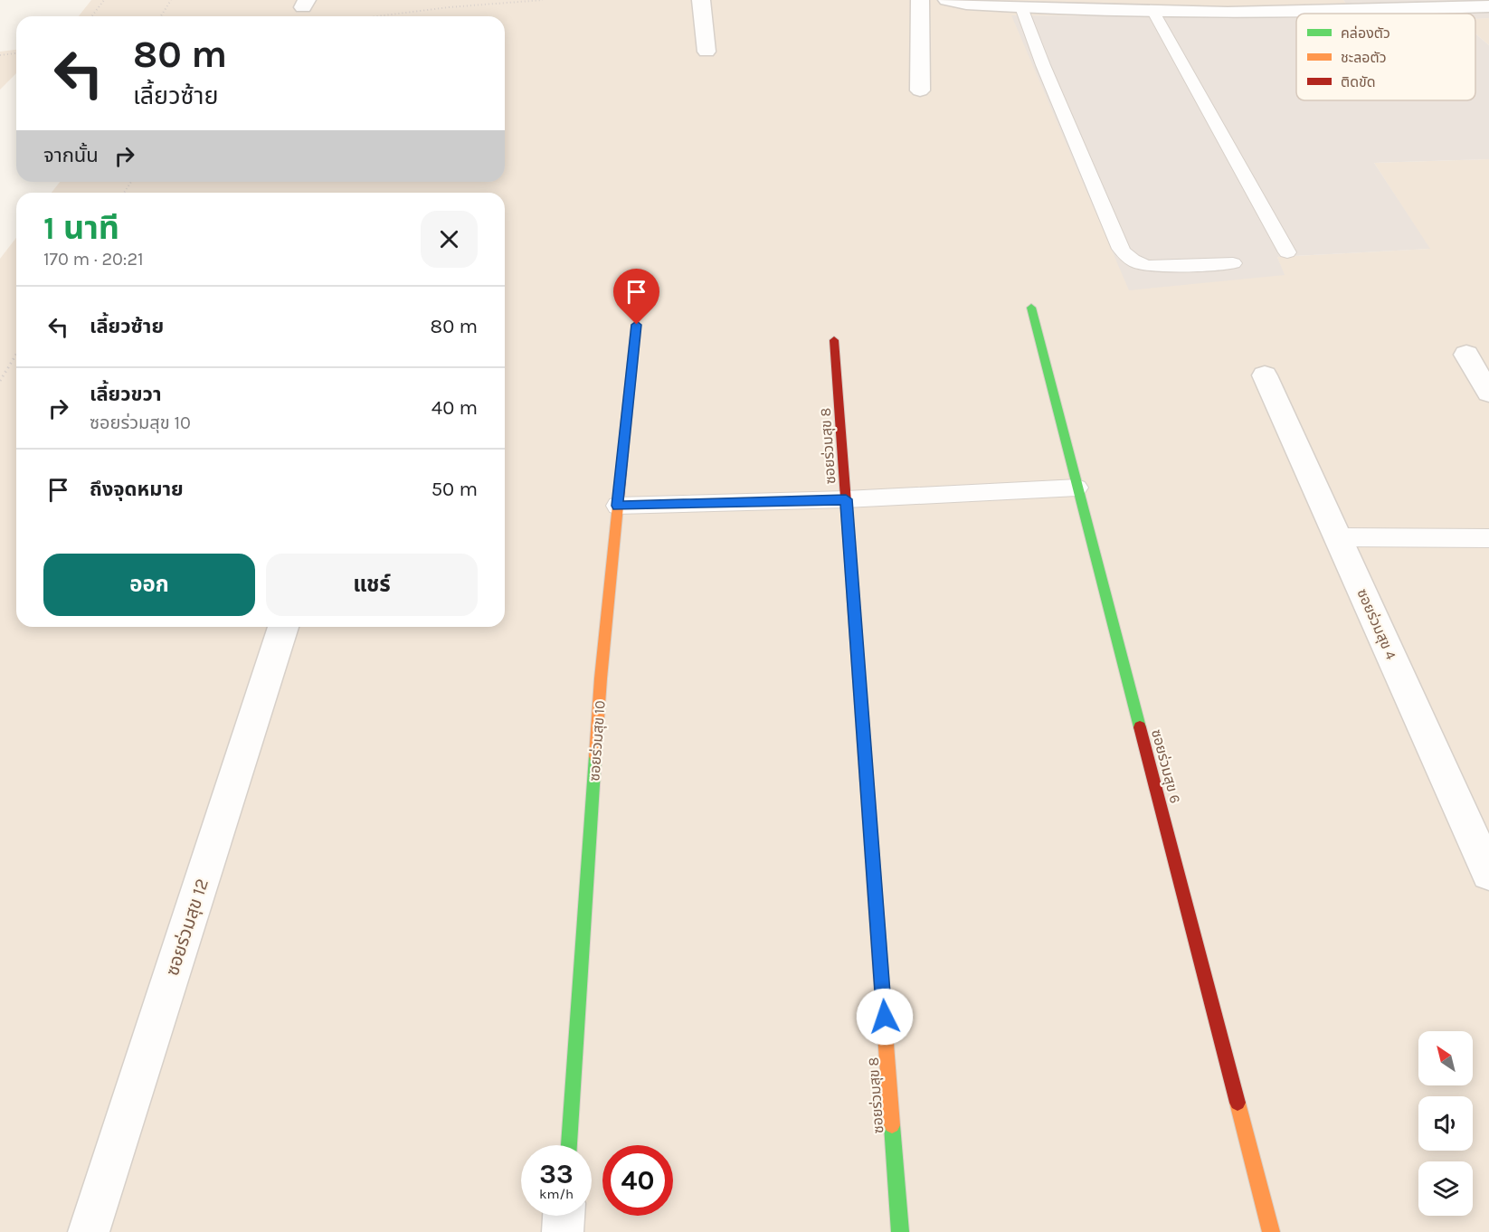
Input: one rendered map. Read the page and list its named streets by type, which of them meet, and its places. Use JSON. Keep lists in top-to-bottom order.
{
  "streets": {
    "street": [
      "ซอยร่วมสุข 8",
      "ซอยร่วมสุข 4",
      "ซอยร่วมสุข 10",
      "ซอยร่วมสุข 6",
      "ซอยร่วมสุข 12"
    ]
  },
  "legend": ["คล่องตัว", "ชะลอตัว", "ติดขัด"],
  "north": "top left",
  "page": {
    "turn": ["80 m", "เลี้ยวซ้าย"],
    "then": "จากนั้น",
    "heading": ["1 นาที", "170 m · 20:21"],
    "list": [
      {
        "name": "เลี้ยวซ้าย",
        "value": "80 m"
      },
      {
        "name": "เลี้ยวขวา",
        "note": "ซอยร่วมสุข 10",
        "value": "40 m"
      },
      {
        "name": "ถึงจุดหมาย",
        "value": "50 m"
      }
    ],
    "buttons": ["ออก", "แชร์"],
    "speed": "33 km/h",
    "limit": "40"
  }
}
